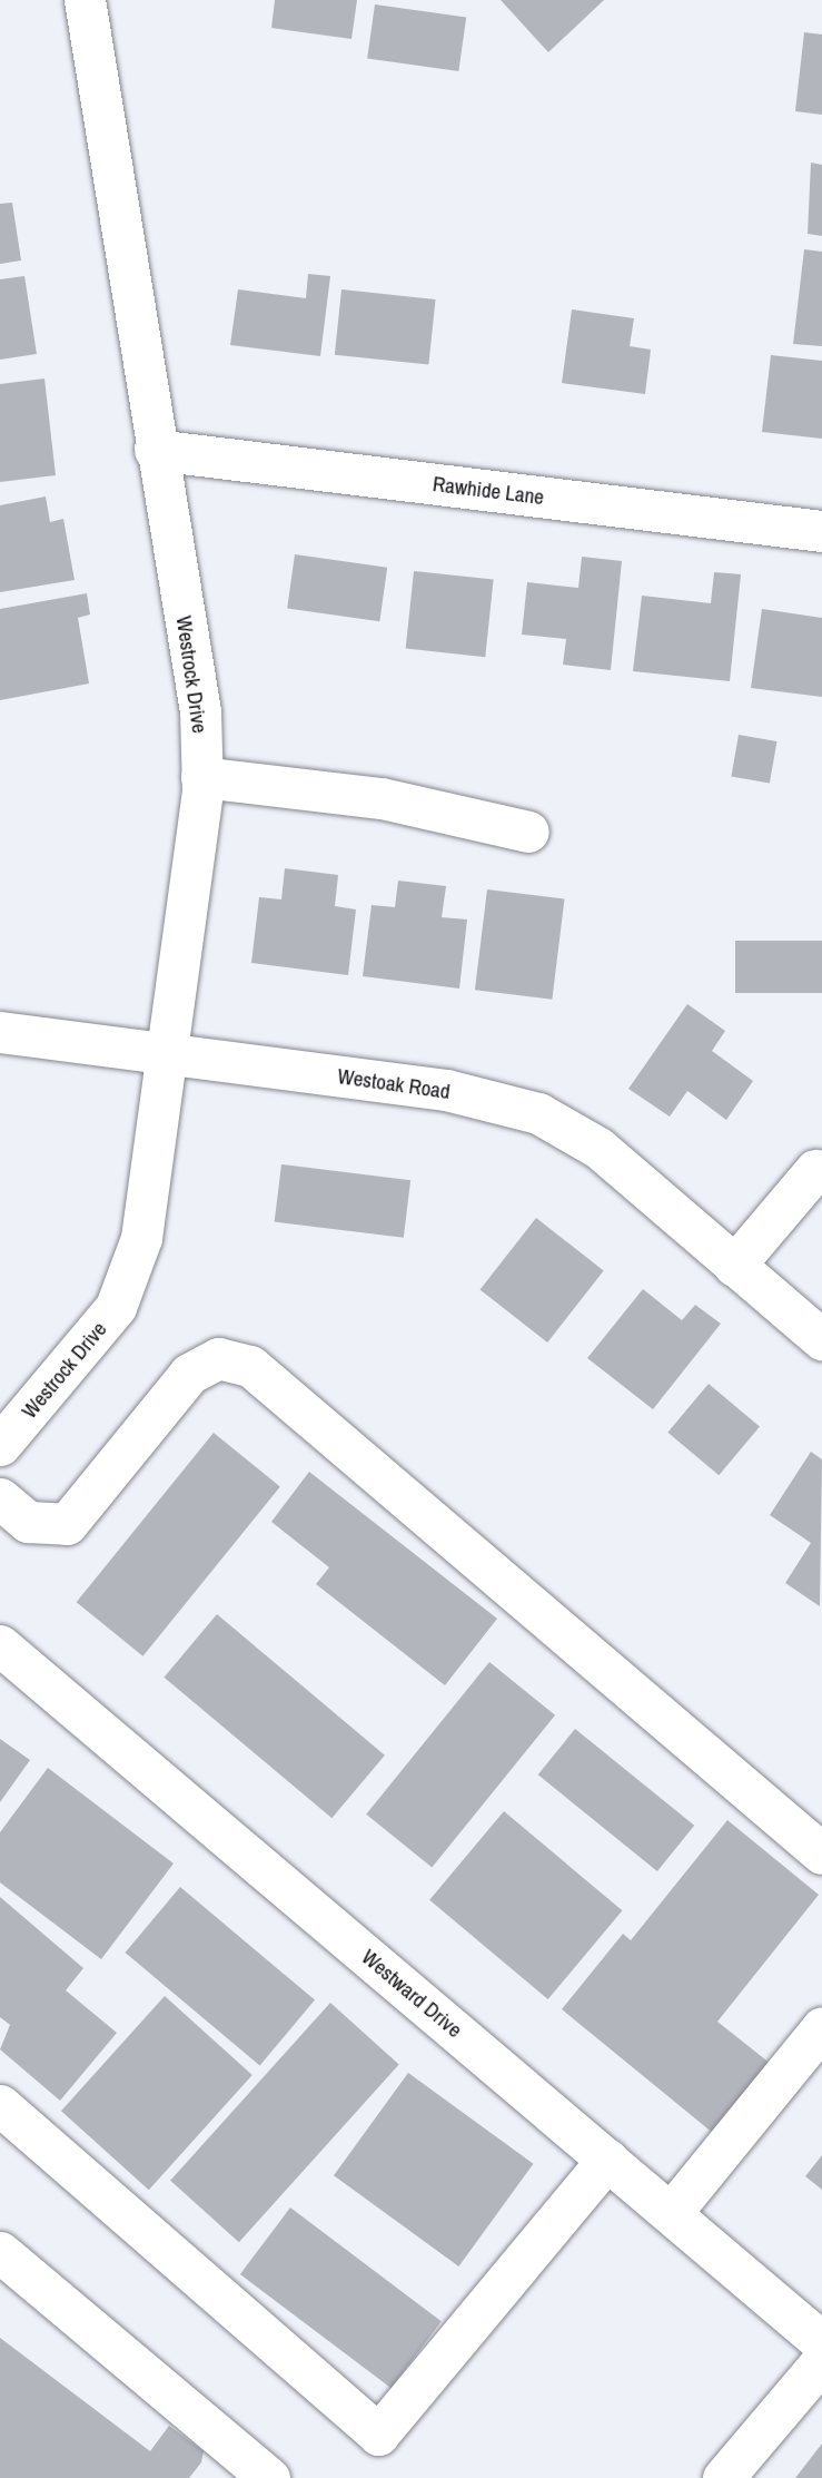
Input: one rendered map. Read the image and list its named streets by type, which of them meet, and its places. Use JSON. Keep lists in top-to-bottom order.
{
  "streets": {
    "street": [
      "Rawhide Lane",
      "Westrock Drive",
      "Westoak Road",
      "Westward Drive"
    ]
  },
  "crossings": [
    ["Rawhide Lane", "Westrock Drive"],
    ["Westrock Drive", "Westoak Road"]
  ]
}
